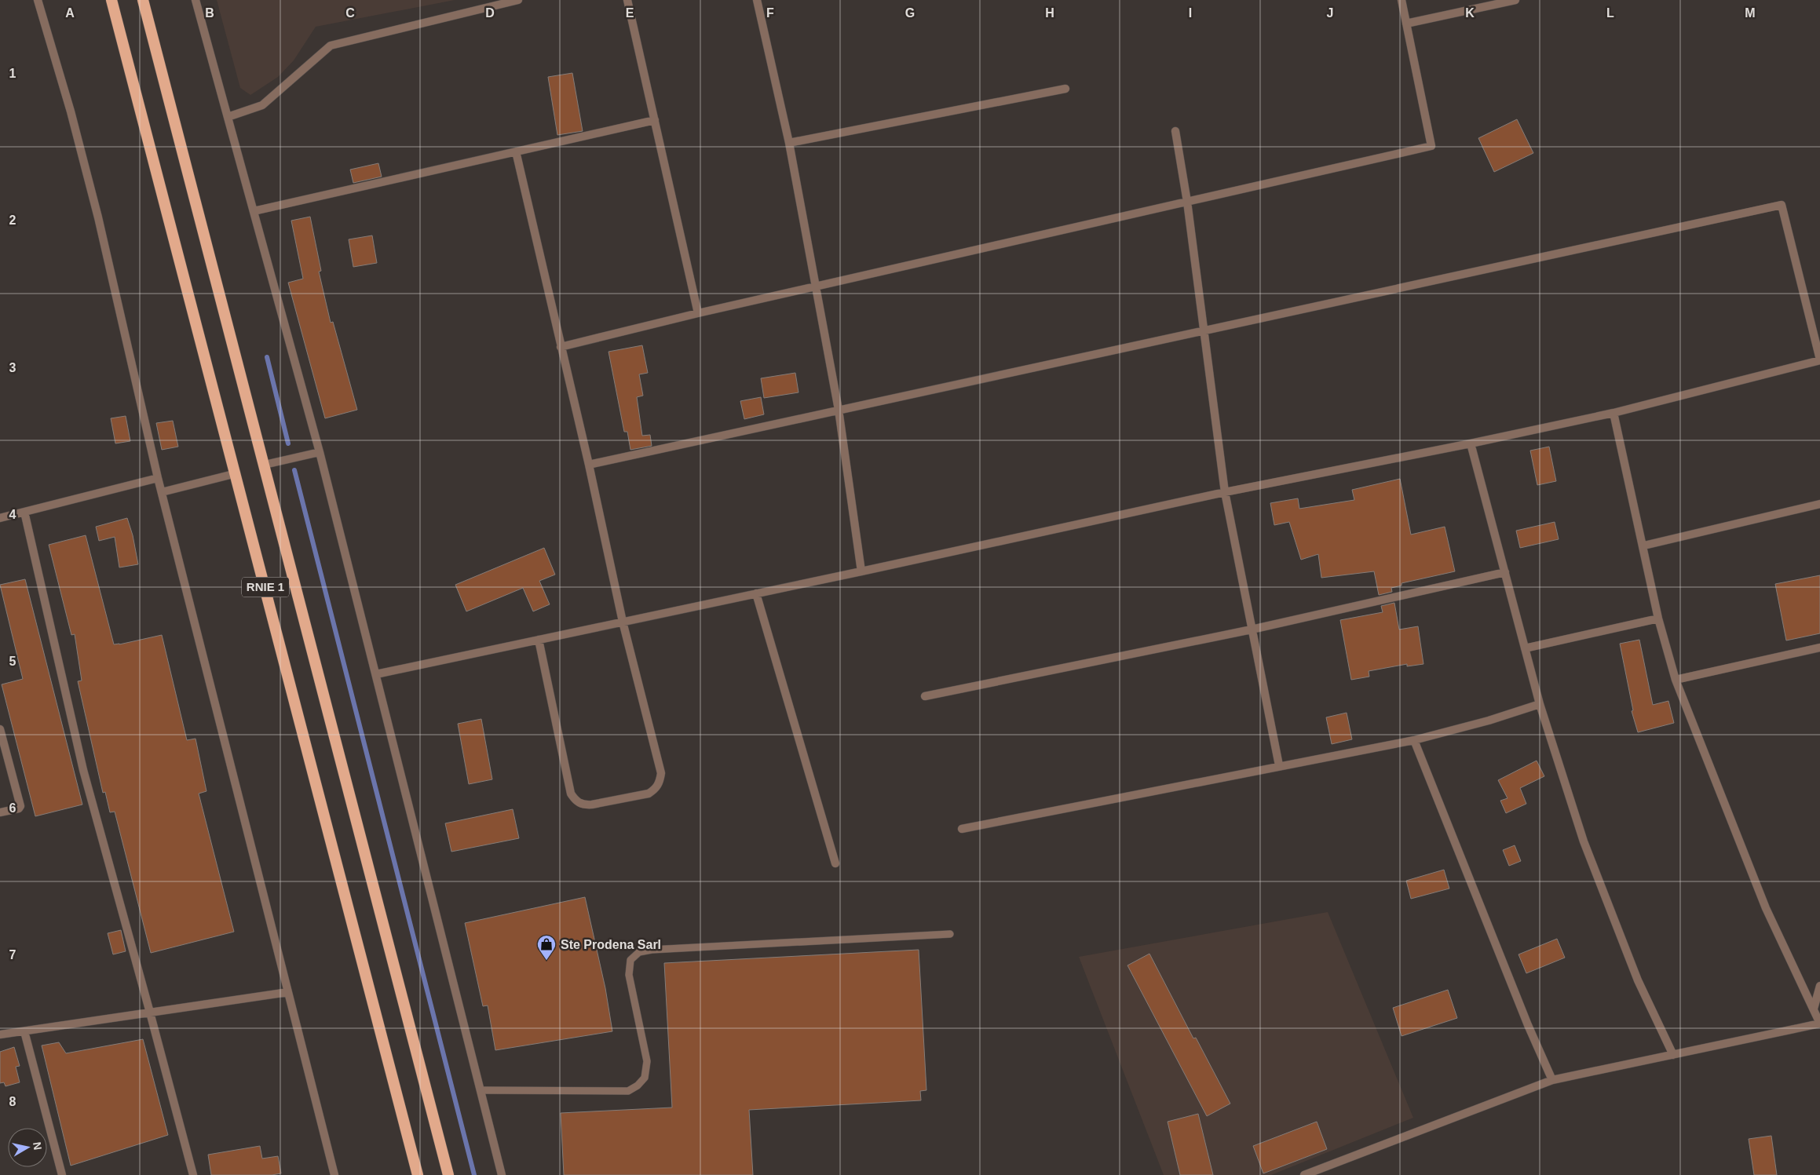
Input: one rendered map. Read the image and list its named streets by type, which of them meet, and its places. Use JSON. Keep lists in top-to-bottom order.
{
  "streets": {
    "highway": ["RNIE 1"]
  },
  "places": {
    "shop": ["Ste Prodena Sarl"]
  },
  "north": "right",
  "grid": {
    "columns": [
      "A",
      "B",
      "C",
      "D",
      "E",
      "F",
      "G",
      "H",
      "I",
      "J",
      "K",
      "L",
      "M"
    ],
    "rows": [
      "1",
      "2",
      "3",
      "4",
      "5",
      "6",
      "7",
      "8"
    ]
  }
}
